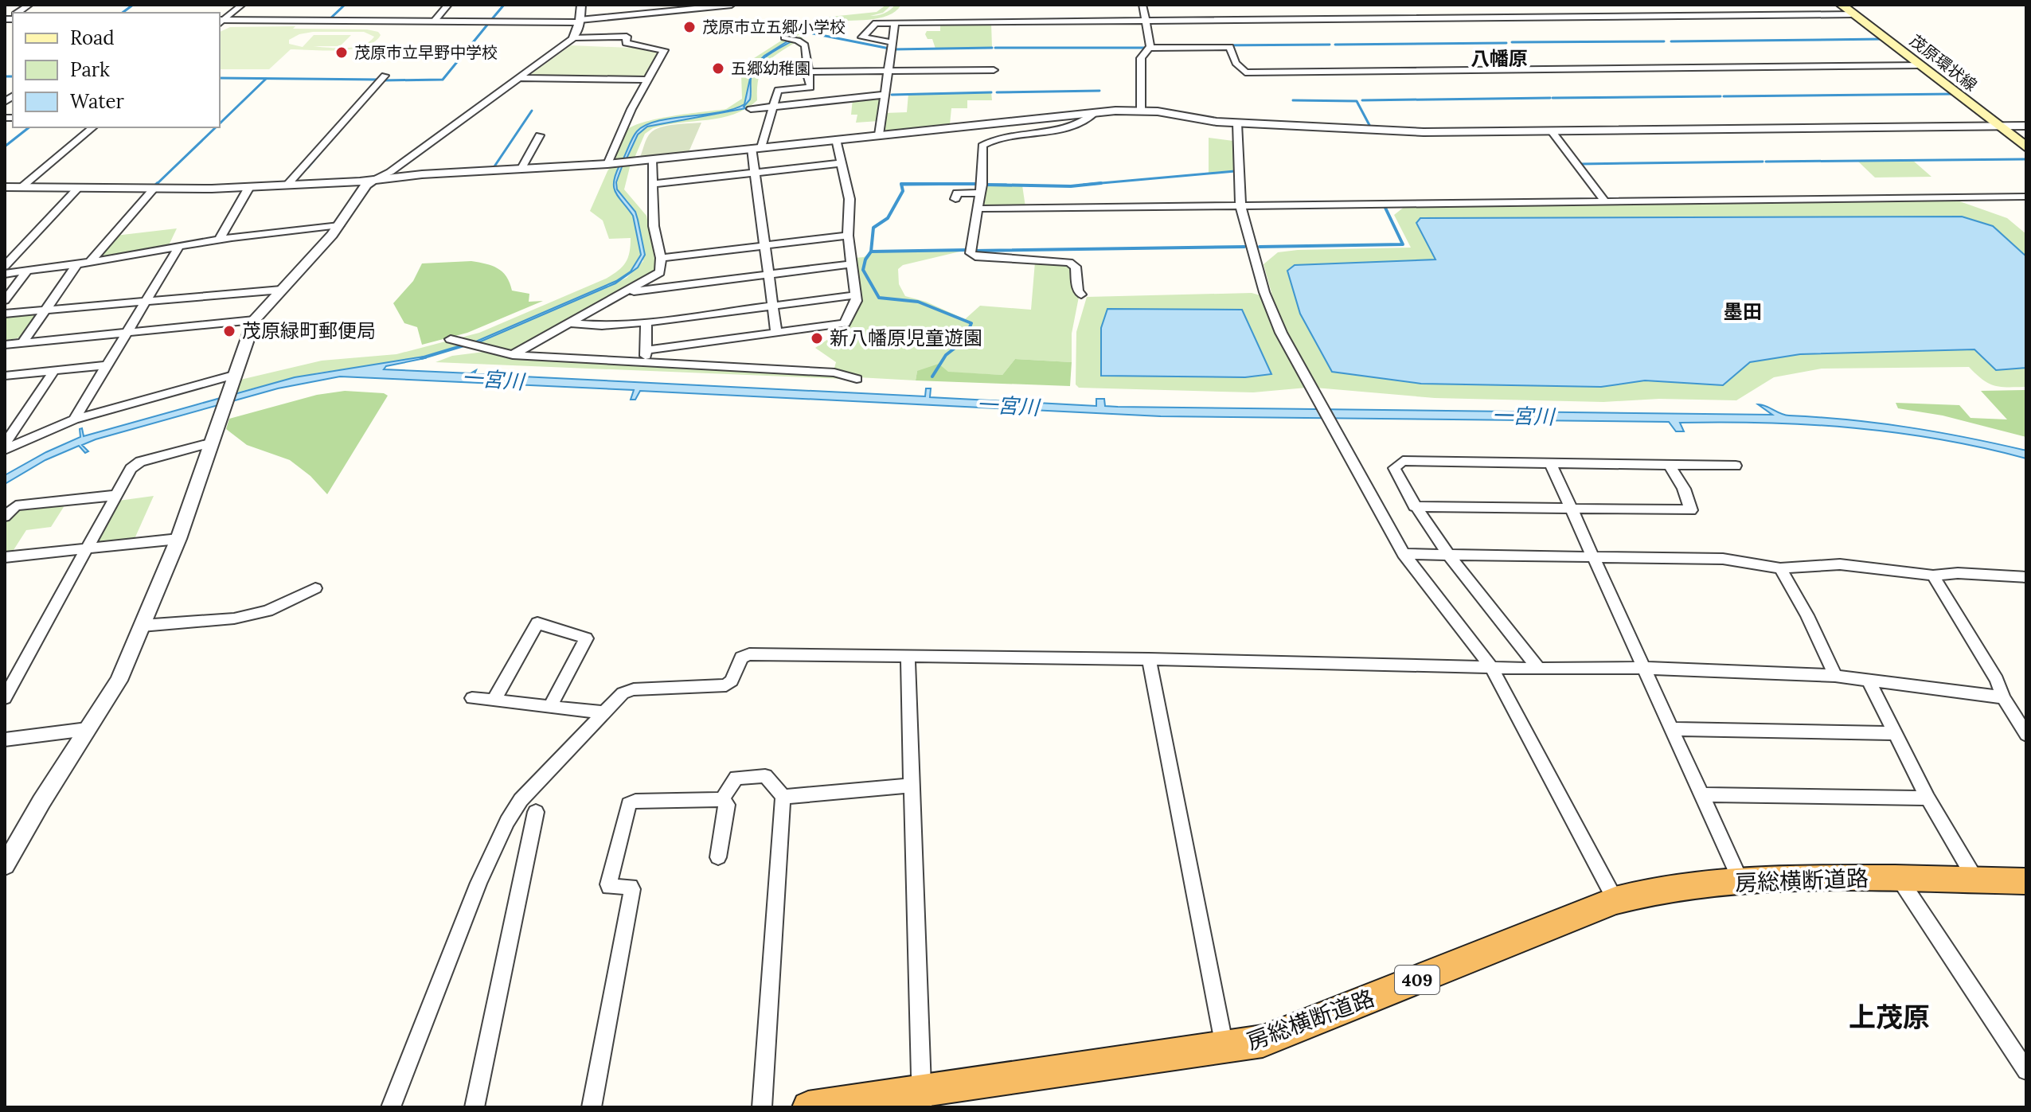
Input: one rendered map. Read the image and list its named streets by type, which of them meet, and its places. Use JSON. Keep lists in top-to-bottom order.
{
  "streets": {
    "highway": ["房総横断道路", "409"],
    "main road": ["茂原環状線"]
  },
  "districts": ["八幡原", "墨田", "上茂原"],
  "water": ["一宮川"],
  "places": [
    "茂原市立五郷小学校",
    "茂原市立早野中学校",
    "五郷幼稚園",
    "茂原緑町郵便局",
    "新八幡原児童遊園"
  ],
  "legend": ["Road", "Park", "Water"]
}
